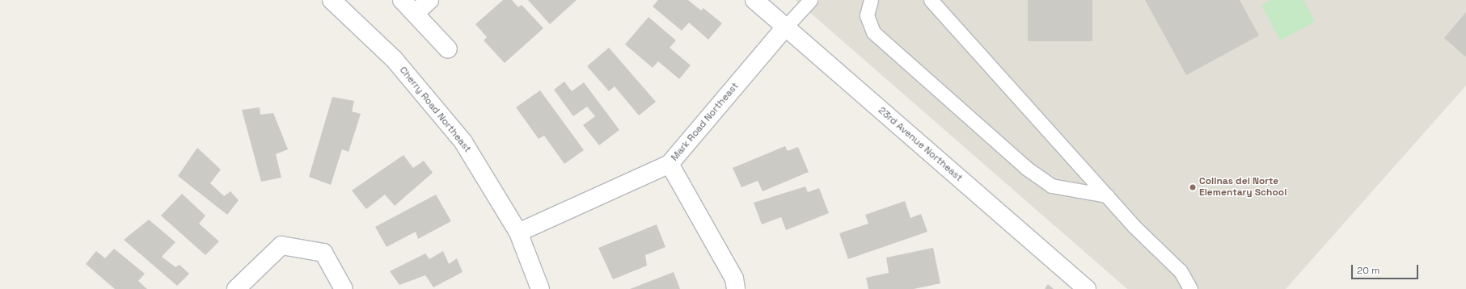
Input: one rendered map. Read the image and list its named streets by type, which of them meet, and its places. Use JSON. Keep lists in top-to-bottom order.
{
  "streets": {
    "street": ["Cherry Road Northeast", "Mark Road Northeast", "23rd Avenue Northeast"]
  },
  "crossings": [
    ["Cherry Road Northeast", "Mark Road Northeast"],
    ["Mark Road Northeast", "23rd Avenue Northeast"]
  ],
  "places": ["Colinas del Norte Elementary School"],
  "scale_bar": "20 m"
}
